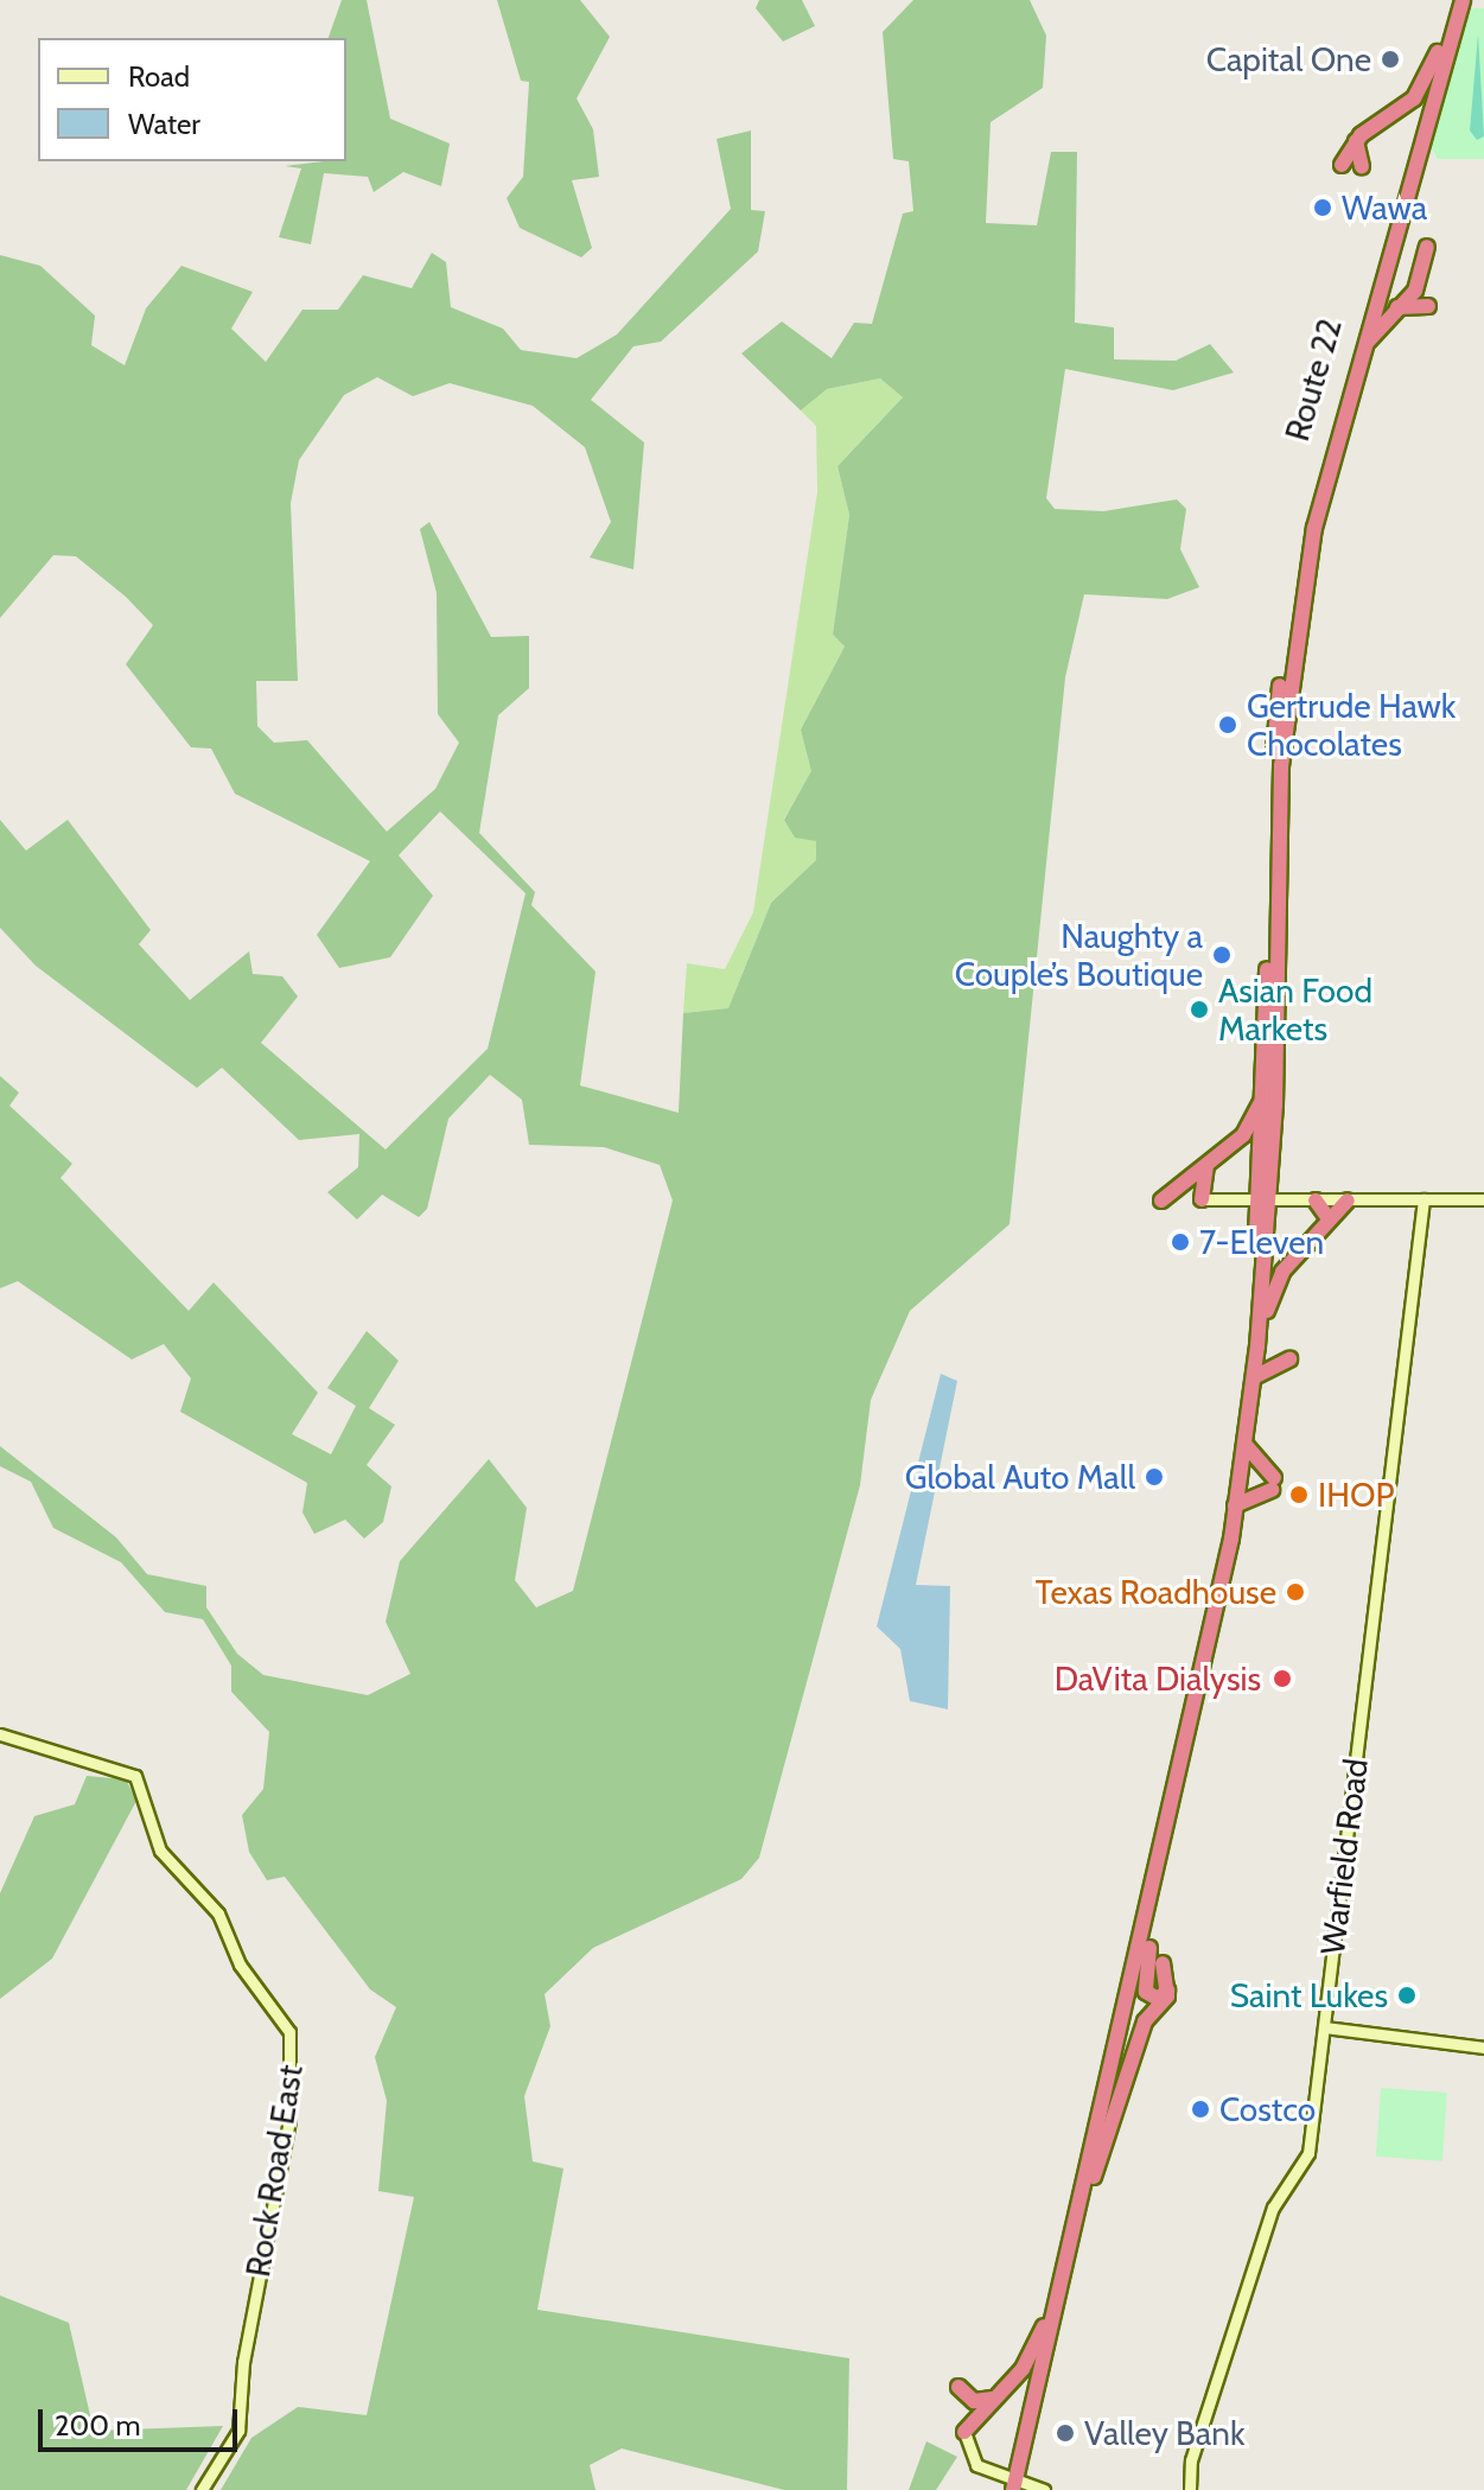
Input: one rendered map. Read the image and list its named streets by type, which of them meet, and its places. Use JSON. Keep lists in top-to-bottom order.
{
  "streets": {
    "highway": ["Route 22"],
    "street": ["Warfield Road", "Rock Road East"]
  },
  "places": [
    "Capital One",
    "Wawa",
    "Gertrude Hawk Chocolates",
    "Naughty a Couple’s Boutique",
    "Asian Food Markets",
    "7-Eleven",
    "Global Auto Mall",
    "IHOP",
    "Texas Roadhouse",
    "DaVita Dialysis",
    "Saint Lukes",
    "Costco",
    "Valley Bank"
  ],
  "legend": ["Road", "Water"],
  "scale_bar": "200 m"
}
